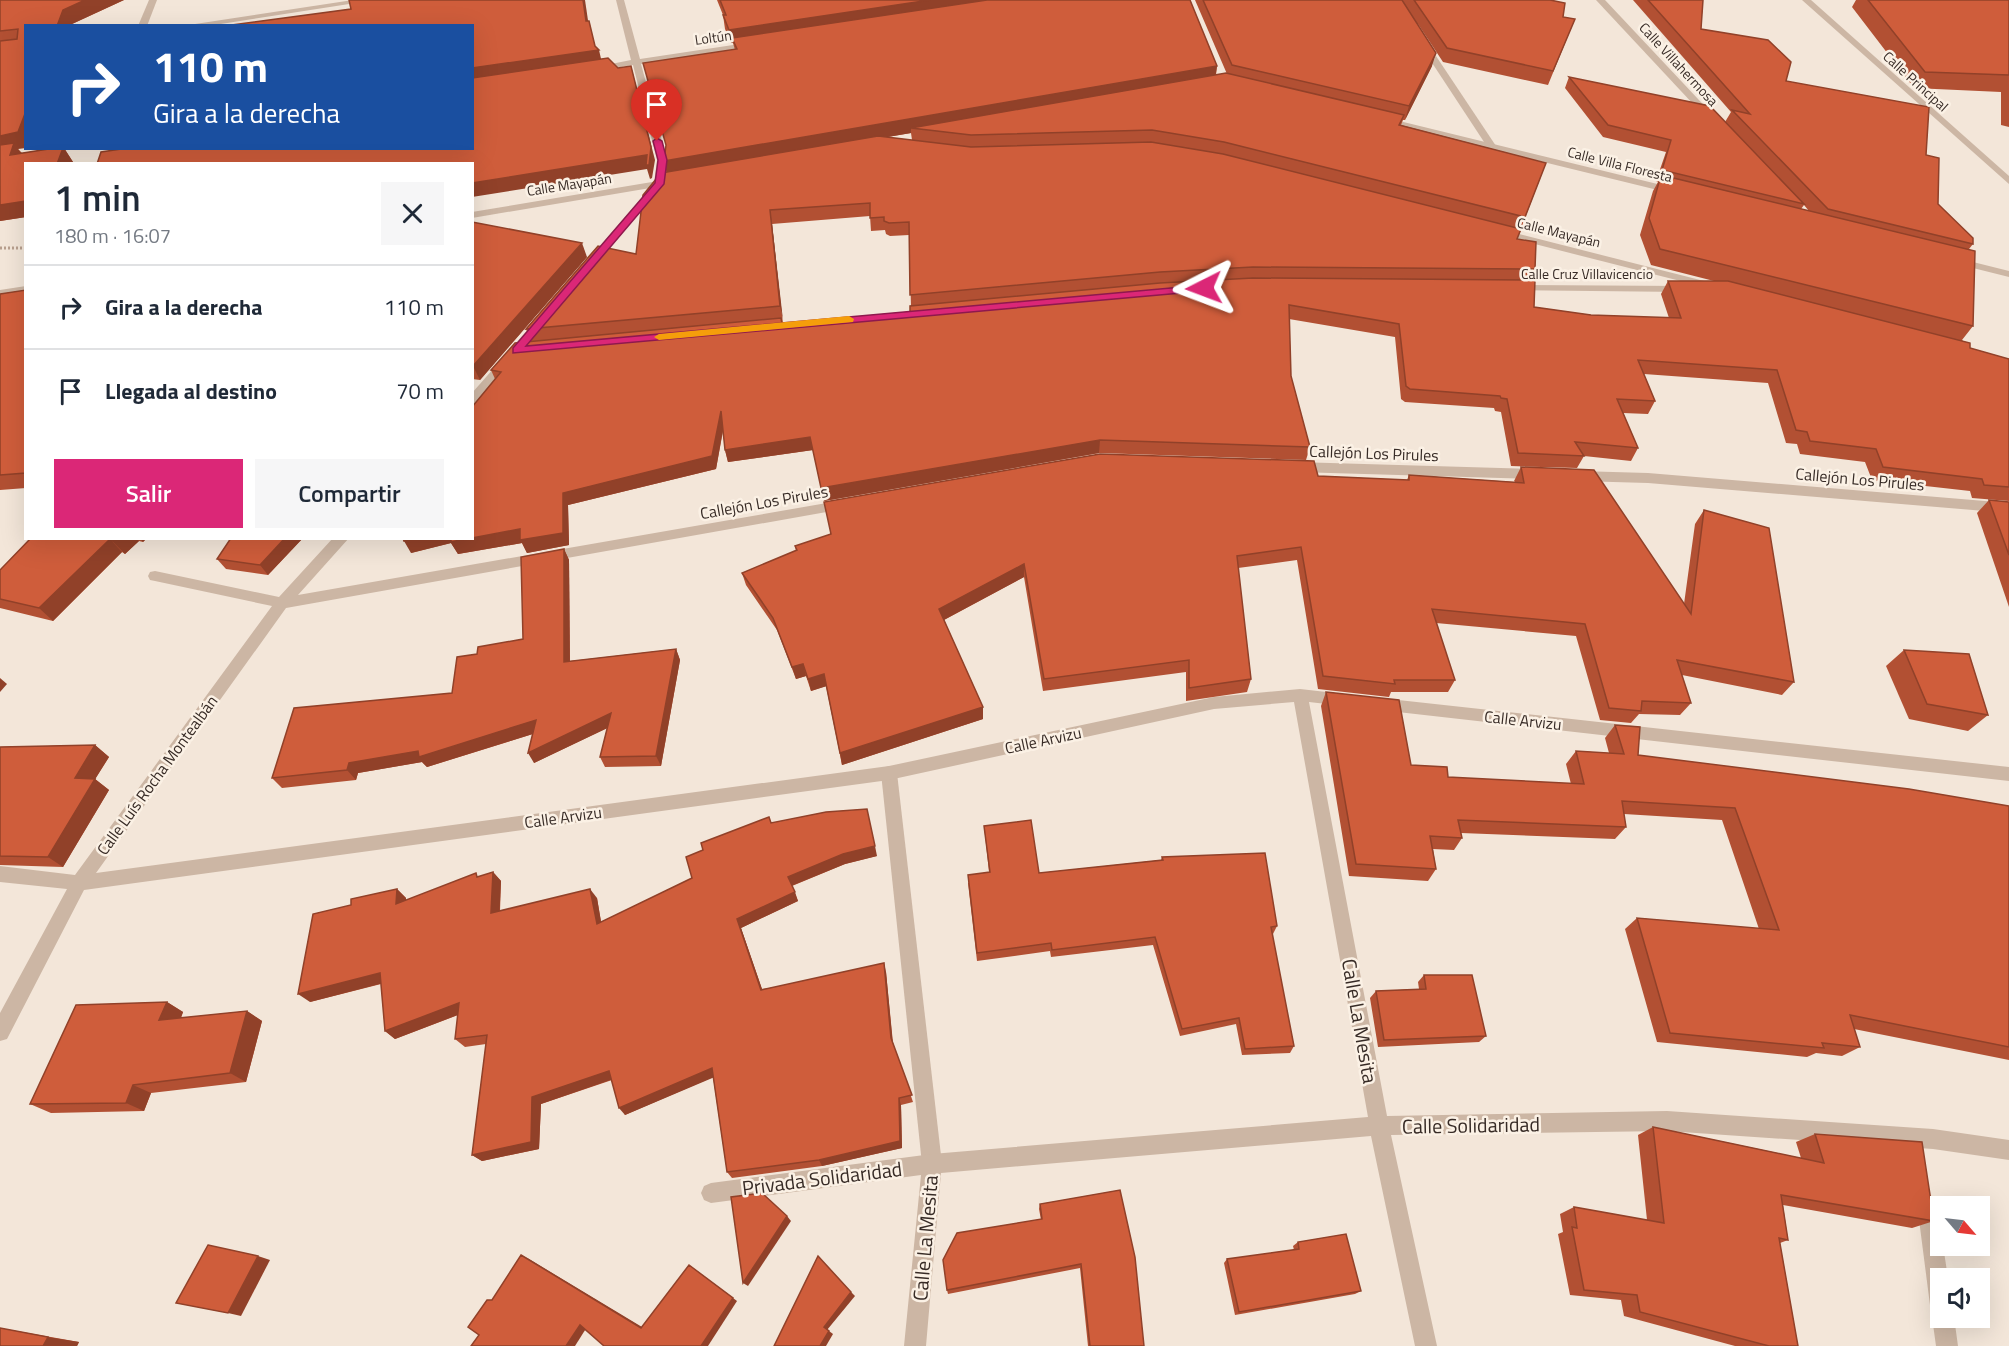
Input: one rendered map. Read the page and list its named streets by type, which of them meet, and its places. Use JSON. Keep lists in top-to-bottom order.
{
  "streets": {
    "street": [
      "Loltún",
      "Calle Villahermosa",
      "Calle Principal",
      "Calle Villa Floresta",
      "Calle Mayapán",
      "Calle Cruz Villavicencio",
      "Callejón Los Pirules",
      "Calle Arvizu",
      "Calle Luís Rocha Montealbán",
      "Calle La Mesita",
      "Calle Solidaridad",
      "Privada Solidaridad"
    ]
  },
  "crossings": [
    ["Calle Mayapán", "Calle Cruz Villavicencio"],
    ["Callejón Los Pirules", "Calle Luís Rocha Montealbán"],
    ["Calle Arvizu", "Calle Luís Rocha Montealbán"],
    ["Calle Arvizu", "Calle La Mesita"],
    ["Calle La Mesita", "Calle Solidaridad"],
    ["Calle La Mesita", "Privada Solidaridad"],
    ["Calle Solidaridad", "Privada Solidaridad"]
  ],
  "north": "bottom right",
  "page": {
    "turn": ["110 m", "Gira a la derecha"],
    "heading": ["1 min", "180 m · 16:07"],
    "list": [
      {
        "name": "Gira a la derecha",
        "value": "110 m"
      },
      {
        "name": "Llegada al destino",
        "value": "70 m"
      }
    ],
    "buttons": ["Salir", "Compartir"]
  }
}
